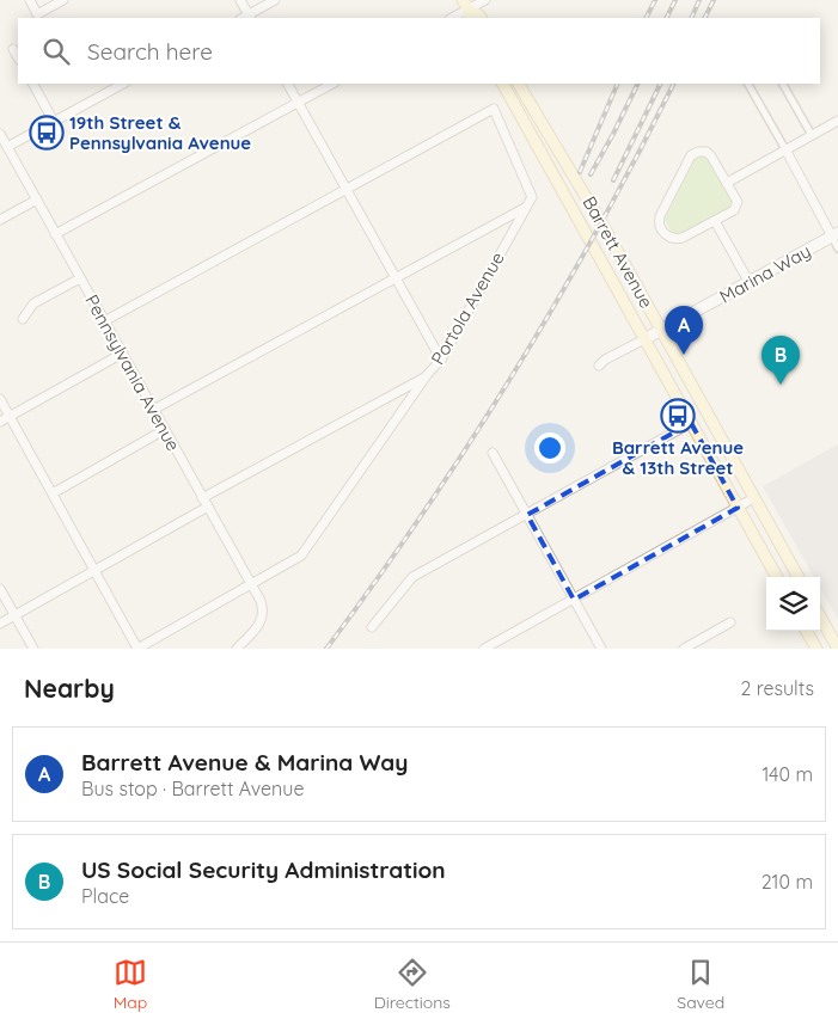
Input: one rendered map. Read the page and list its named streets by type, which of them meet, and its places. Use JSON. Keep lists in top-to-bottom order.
{
  "streets": {
    "main road": ["Barrett Avenue"],
    "street": ["Marina Way", "Portola Avenue", "Pennsylvania Avenue"]
  },
  "crossings": [
    ["Barrett Avenue", "Marina Way"],
    ["Portola Avenue", "Pennsylvania Avenue"]
  ],
  "places": {
    "bus stop": ["19th Street & Pennsylvania Avenue", "Barrett Avenue & 13th Street"]
  },
  "page": {
    "search": "Search here",
    "pins": ["A", "B"],
    "heading": ["Nearby", "2 results"],
    "list": [
      {
        "mark": "A",
        "name": "Barrett Avenue & Marina Way",
        "note": "Bus stop · Barrett Avenue",
        "value": "140 m"
      },
      {
        "mark": "B",
        "name": "US Social Security Administration",
        "note": "Place",
        "value": "210 m"
      }
    ],
    "nav": ["Map", "Directions", "Saved"]
  }
}
